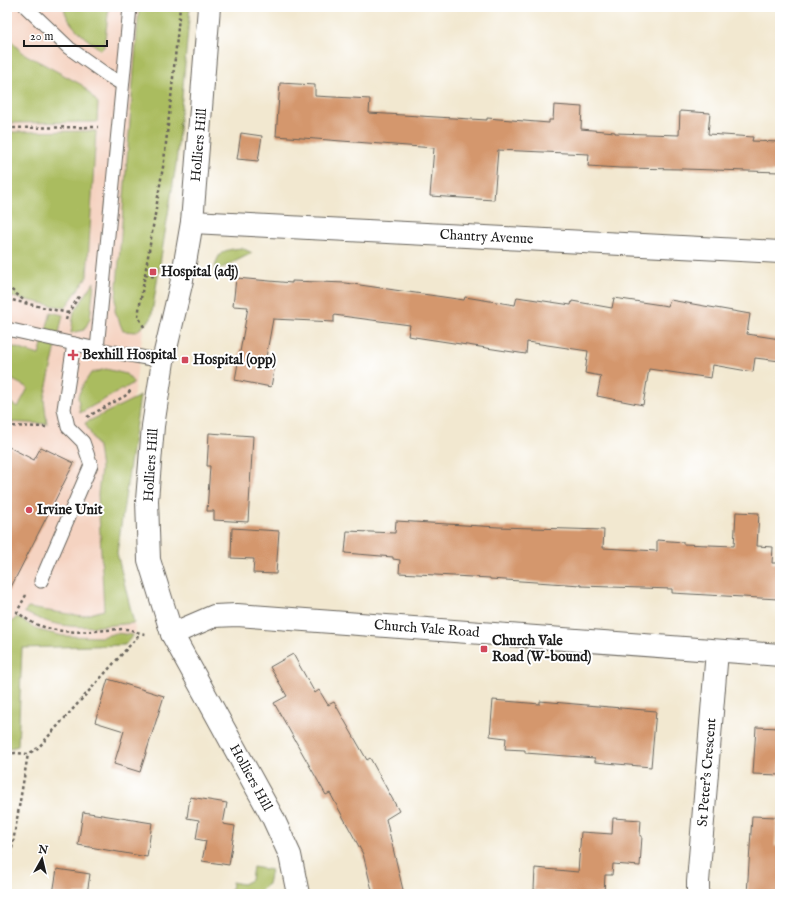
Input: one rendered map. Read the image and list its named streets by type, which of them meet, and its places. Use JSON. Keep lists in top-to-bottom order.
{
  "streets": {
    "street": [
      "Holliers Hill",
      "Chantry Avenue",
      "Church Vale Road",
      "St Peter's Crescent"
    ]
  },
  "crossings": [
    ["Holliers Hill", "Chantry Avenue"],
    ["Holliers Hill", "Church Vale Road"],
    ["Church Vale Road", "St Peter's Crescent"]
  ],
  "places": {
    "transit": ["Hospital (adj)", "Hospital (opp)", "Church Vale Road (W-bound)"],
    "health": ["Bexhill Hospital"],
    "other": ["Irvine Unit"]
  },
  "scale_bar": "20 m",
  "north": "top"
}
